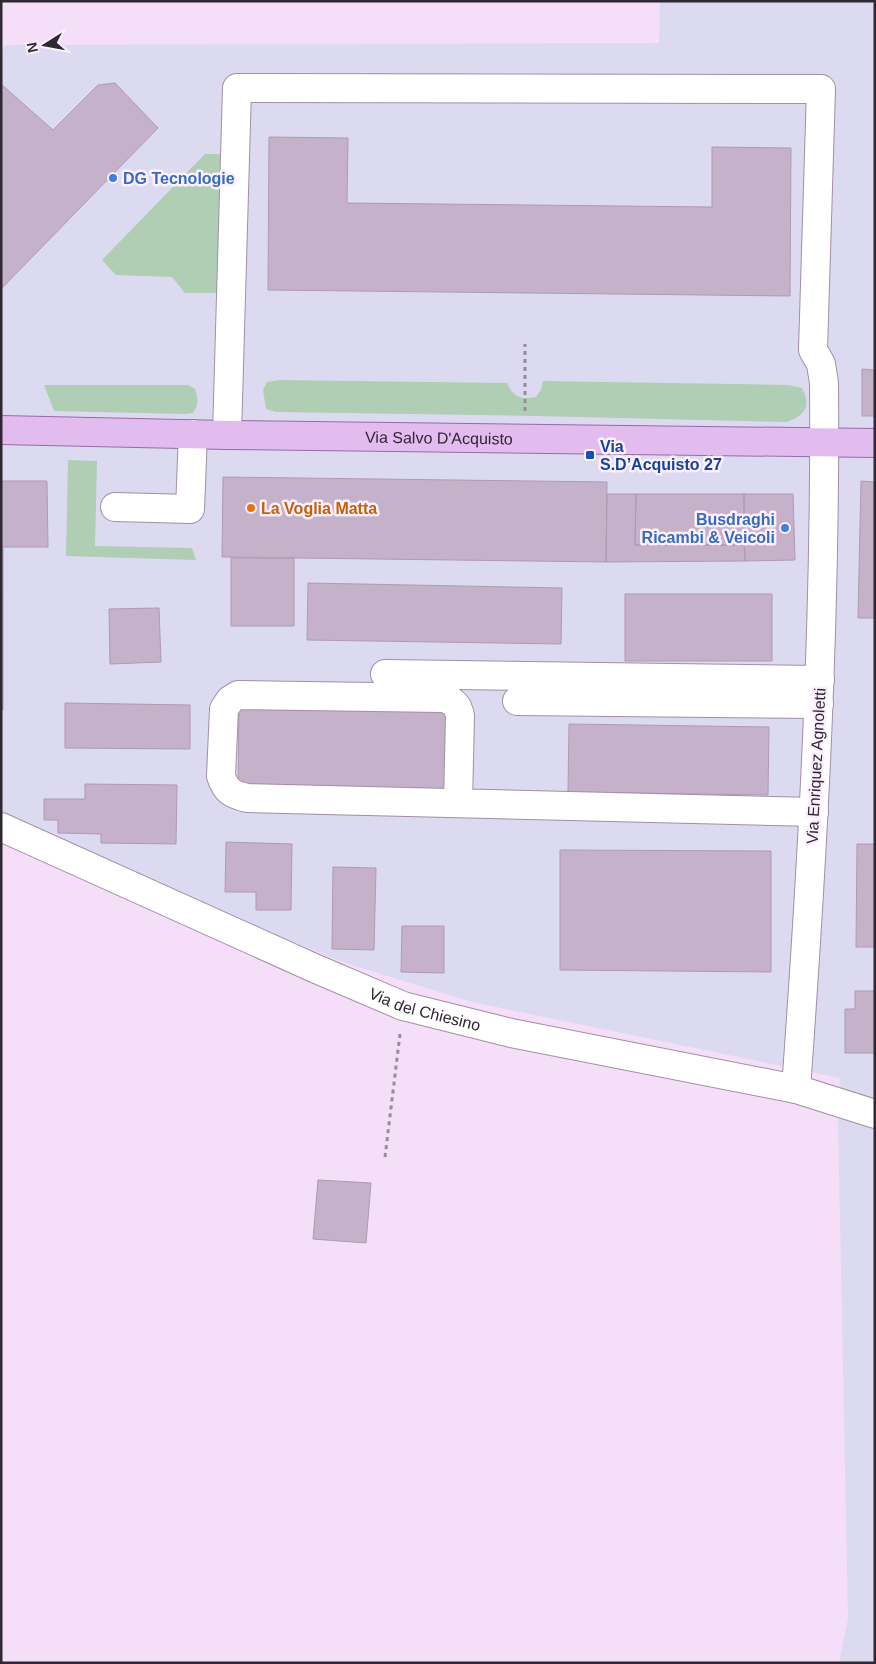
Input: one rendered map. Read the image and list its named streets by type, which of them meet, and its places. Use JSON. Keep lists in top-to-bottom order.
{
  "streets": {
    "main road": ["Via Salvo D'Acquisto"],
    "street": ["Via Enriquez Agnoletti", "Via del Chiesino"]
  },
  "crossings": [
    ["Via Salvo D'Acquisto", "Via Enriquez Agnoletti"],
    ["Via Enriquez Agnoletti", "Via del Chiesino"]
  ],
  "places": {
    "other": ["DG Tecnologie", "La Voglia Matta", "Busdraghi Ricambi & Veicoli"],
    "transit": ["Via S.D’Acquisto 27"]
  },
  "north": "left"
}
